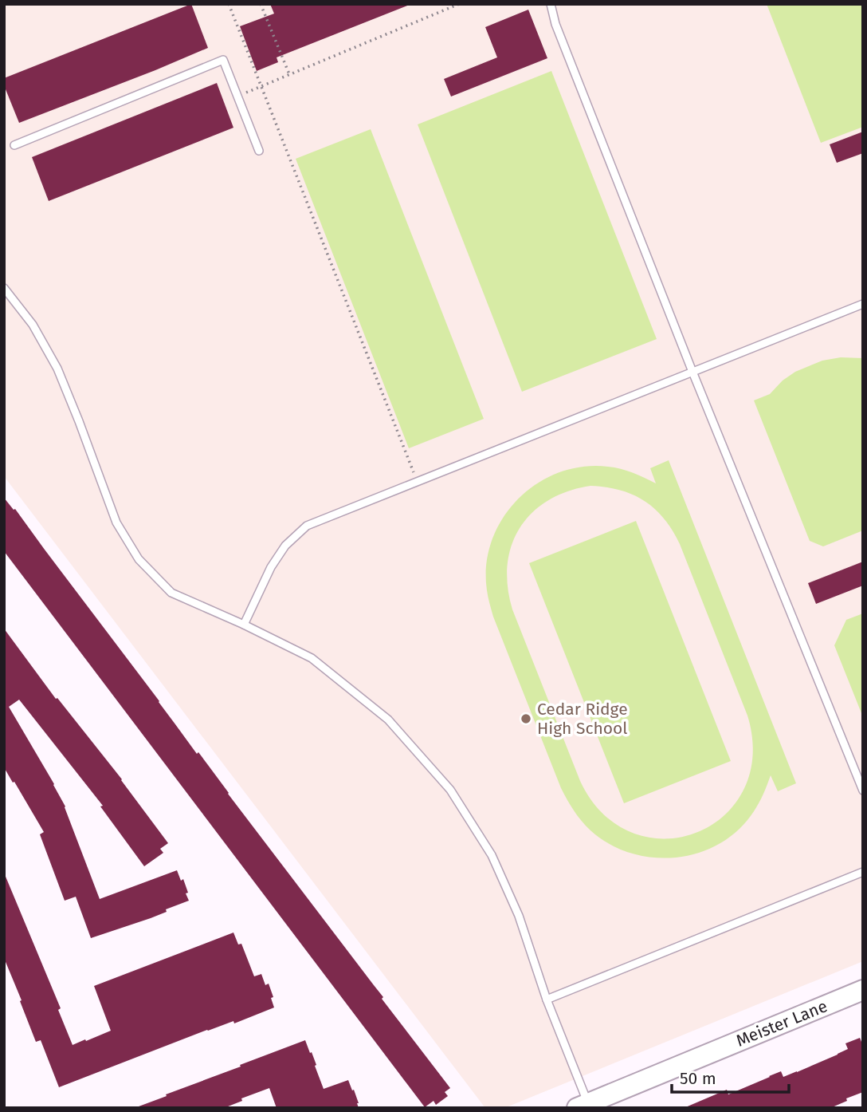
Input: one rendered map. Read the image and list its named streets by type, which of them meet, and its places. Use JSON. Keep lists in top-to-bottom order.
{
  "streets": {
    "street": ["Meister Lane"]
  },
  "places": ["Cedar Ridge High School"],
  "scale_bar": "50 m"
}
